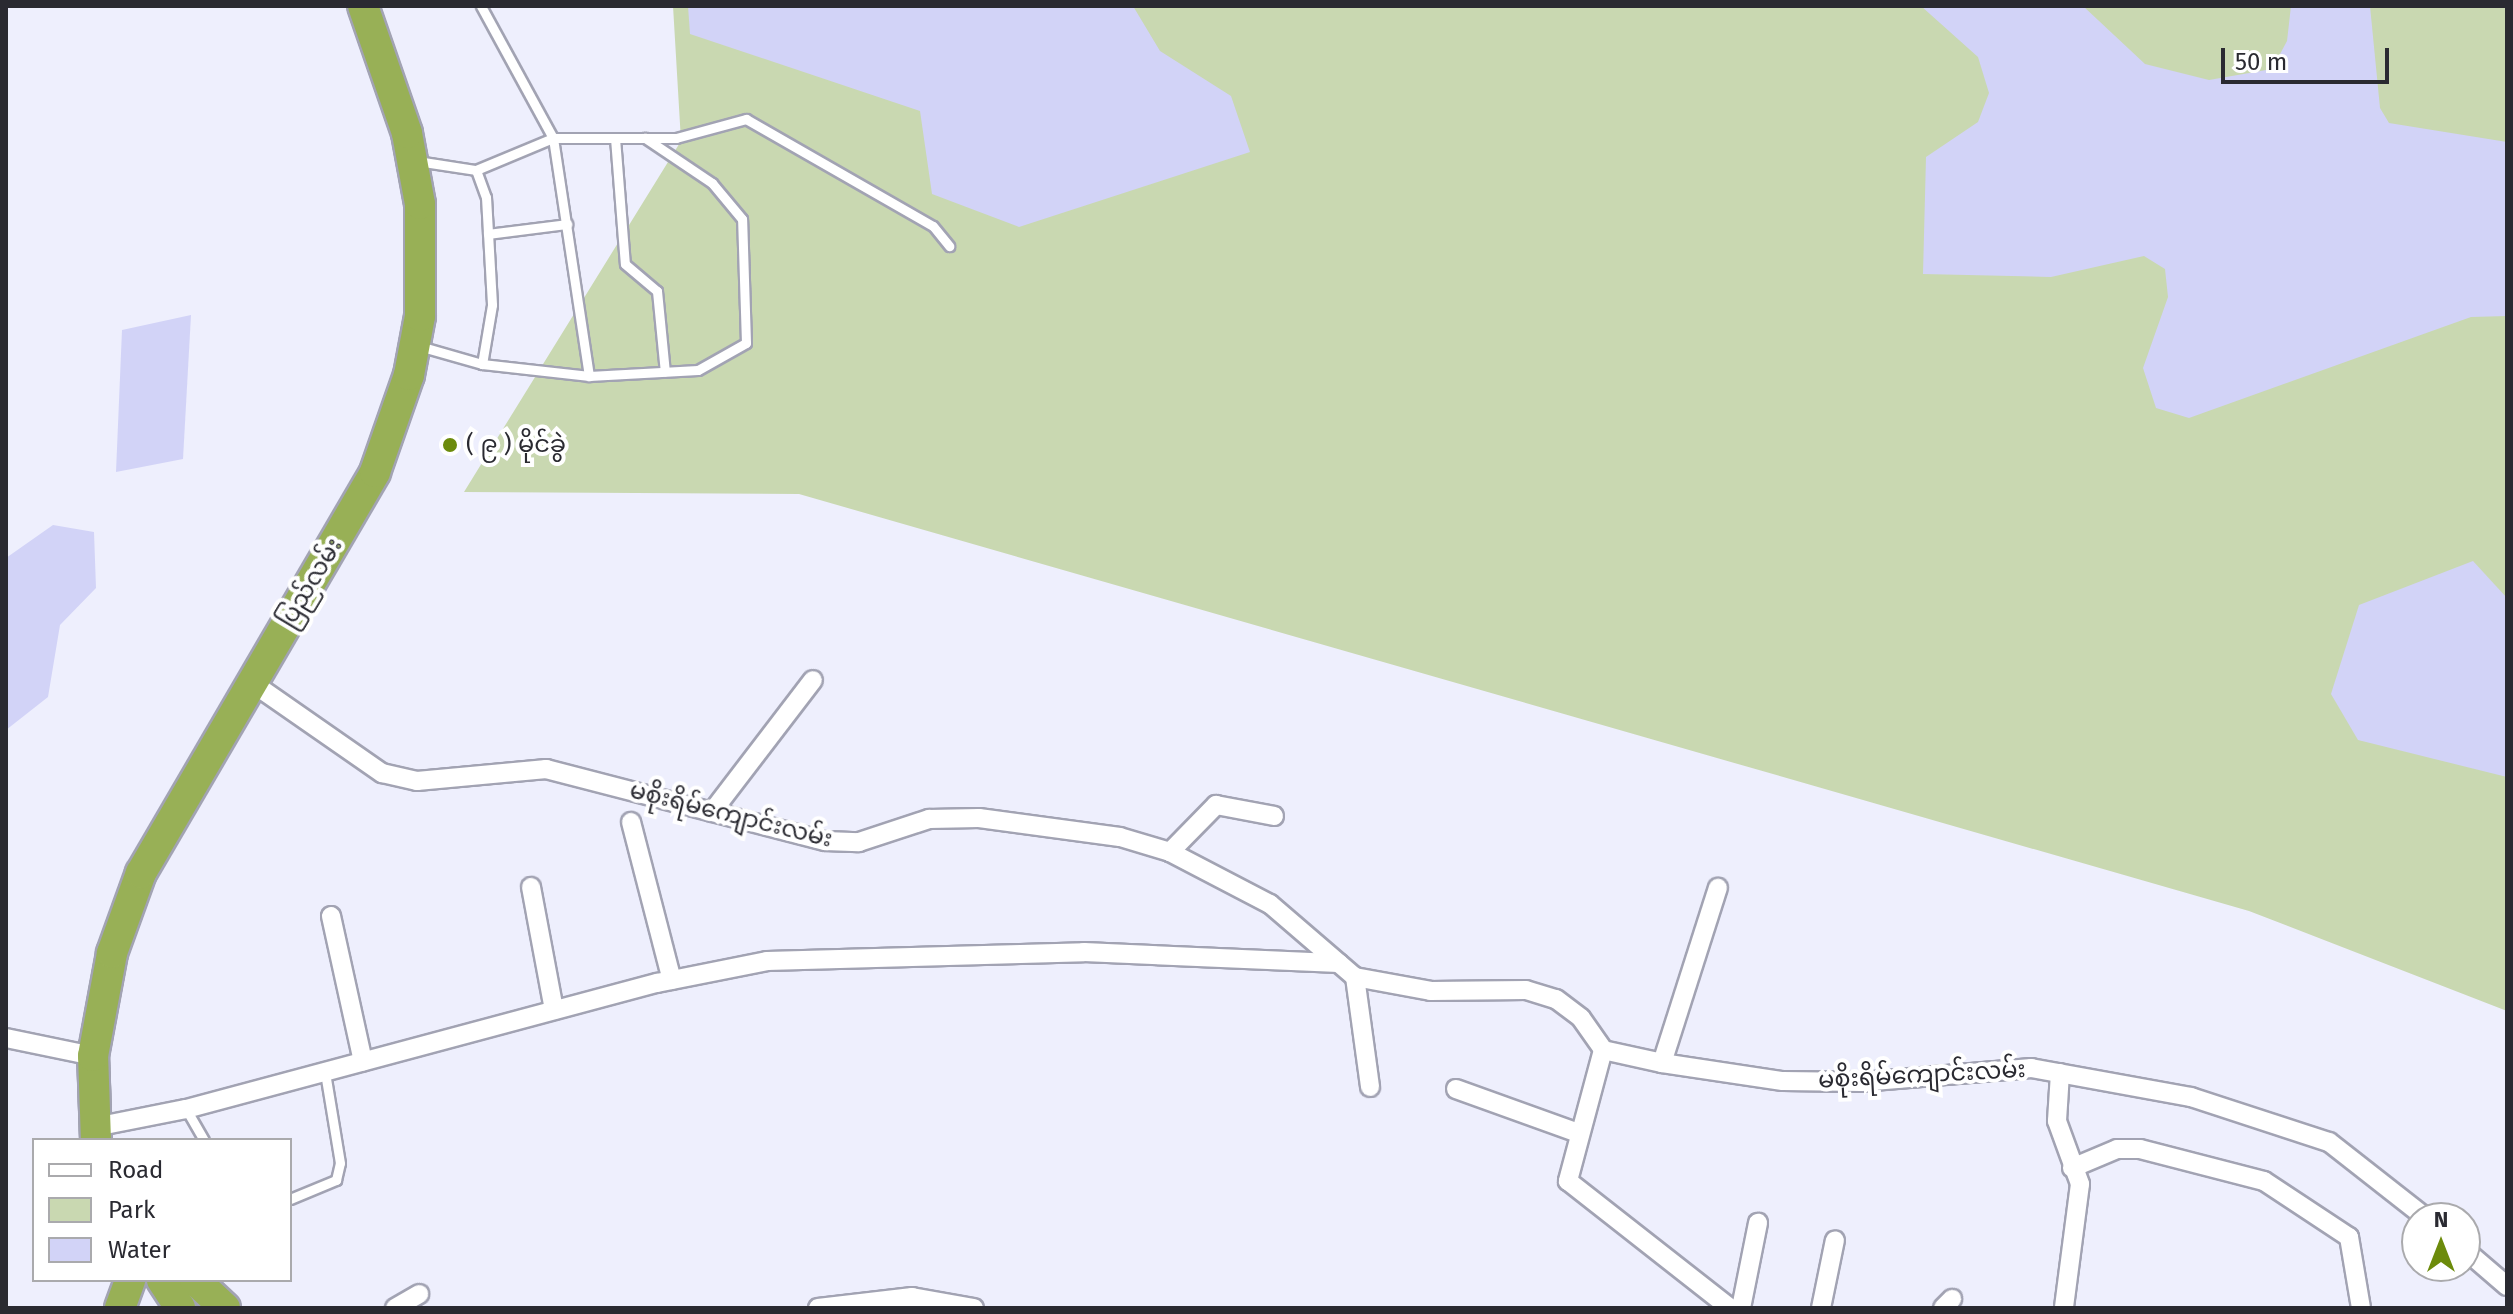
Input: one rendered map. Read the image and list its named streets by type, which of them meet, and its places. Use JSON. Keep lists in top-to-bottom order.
{
  "streets": {
    "highway": ["ပြည်လမ်း"],
    "street": ["မစိုးရိမ်ကျောင်းလမ်း"]
  },
  "crossings": [
    ["ပြည်လမ်း", "မစိုးရိမ်ကျောင်းလမ်း"]
  ],
  "places": ["( ၉ ) မိုင်ခွဲ"],
  "legend": ["Road", "Park", "Water"],
  "scale_bar": "50 m",
  "north": "top"
}
